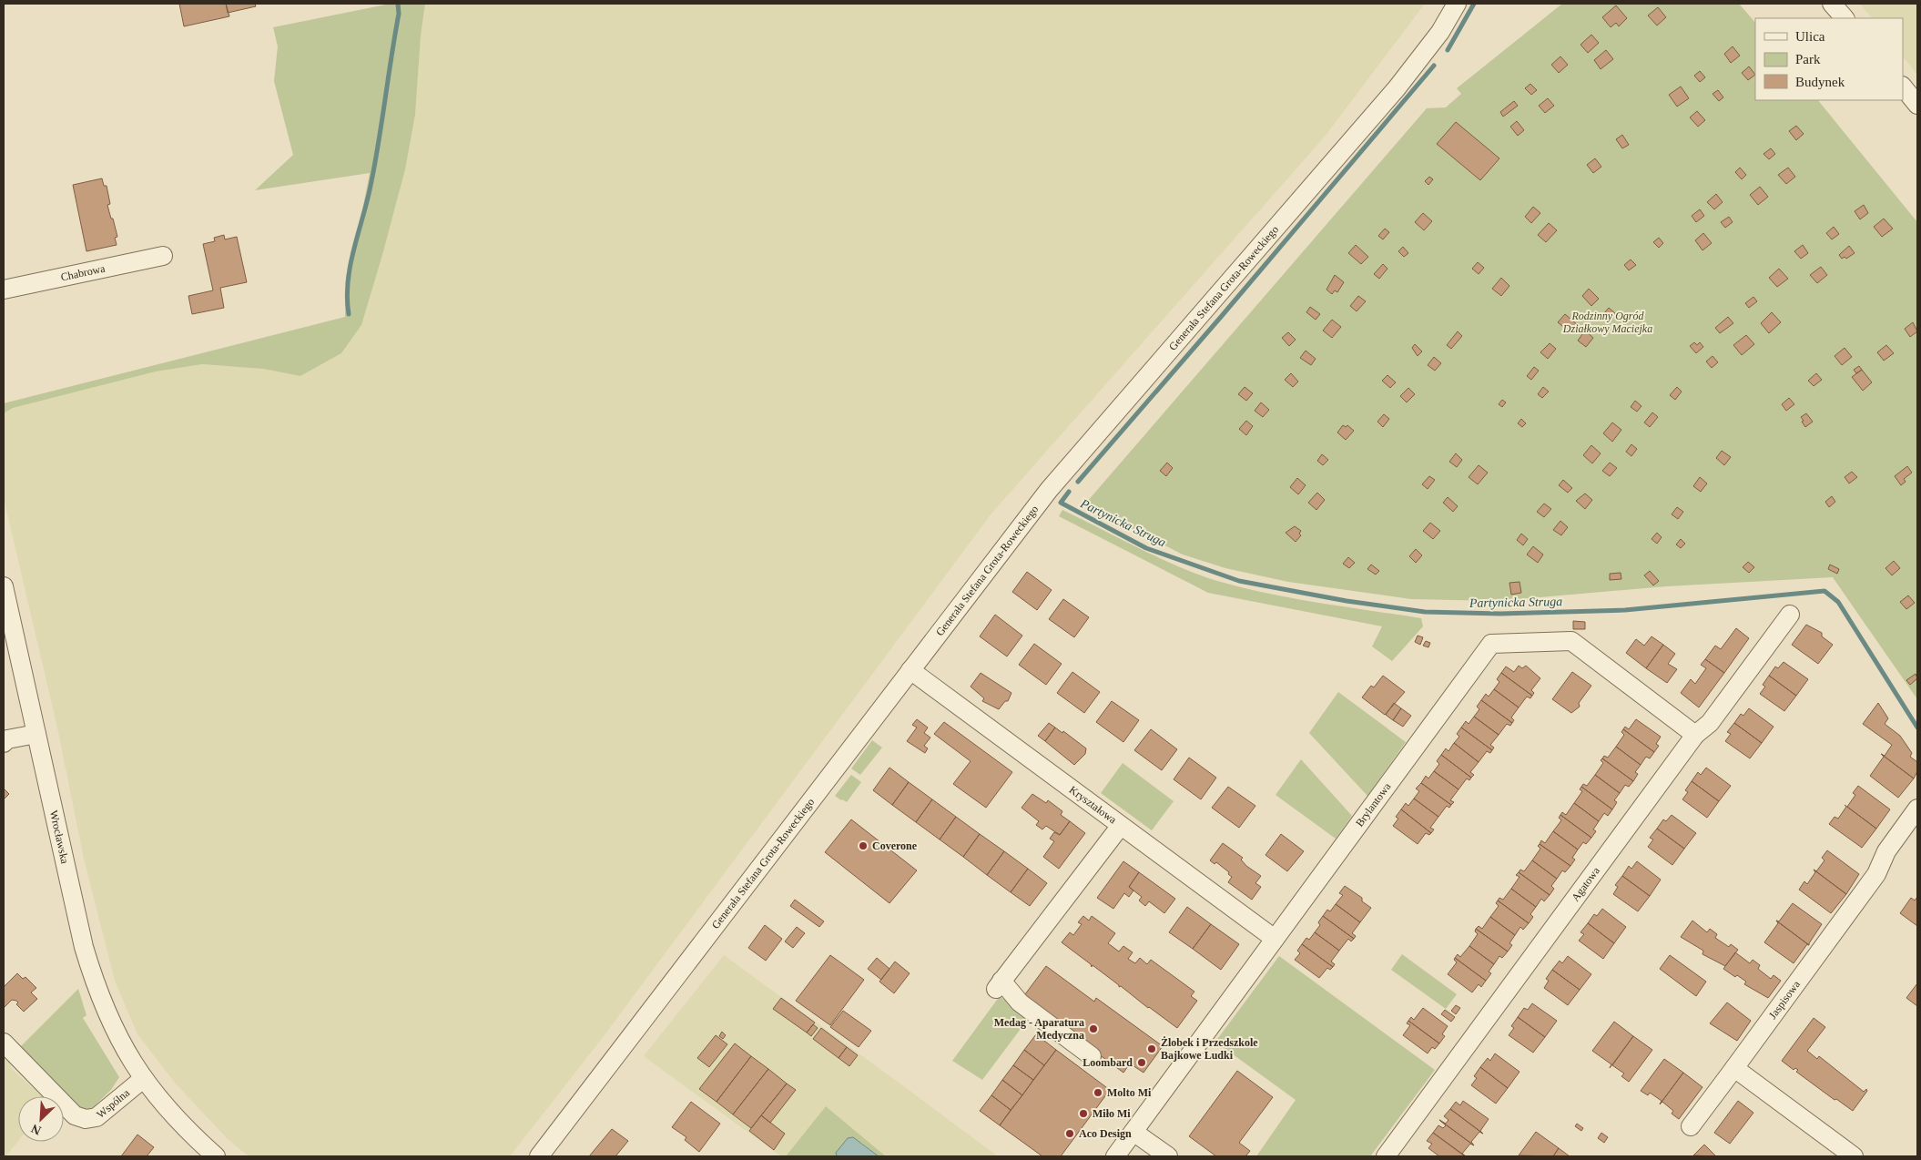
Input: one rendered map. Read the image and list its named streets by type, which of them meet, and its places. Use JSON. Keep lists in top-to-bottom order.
{
  "streets": {
    "street": [
      "Chabrowa",
      "Generała Stefana Grota-Roweckiego",
      "Kryształowa",
      "Brylantowa",
      "Wrocławska",
      "Agatowa",
      "Jaspisowa",
      "Wspólna"
    ]
  },
  "crossings": [
    ["Generała Stefana Grota-Roweckiego", "Kryształowa"],
    ["Kryształowa", "Brylantowa"],
    ["Brylantowa", "Agatowa"],
    ["Wrocławska", "Wspólna"]
  ],
  "water": ["Partynicka Struga"],
  "parks": ["Rodzinny Ogród Działkowy Maciejka"],
  "places": [
    "Coverone",
    "Medag - Aparatura Medyczna",
    "Żlobek i Przedszkole Bajkowe Ludki",
    "Loombard",
    "Molto Mi",
    "Miło Mi",
    "Aco Design"
  ],
  "legend": ["Ulica", "Park", "Budynek"],
  "north": "bottom left"
}
